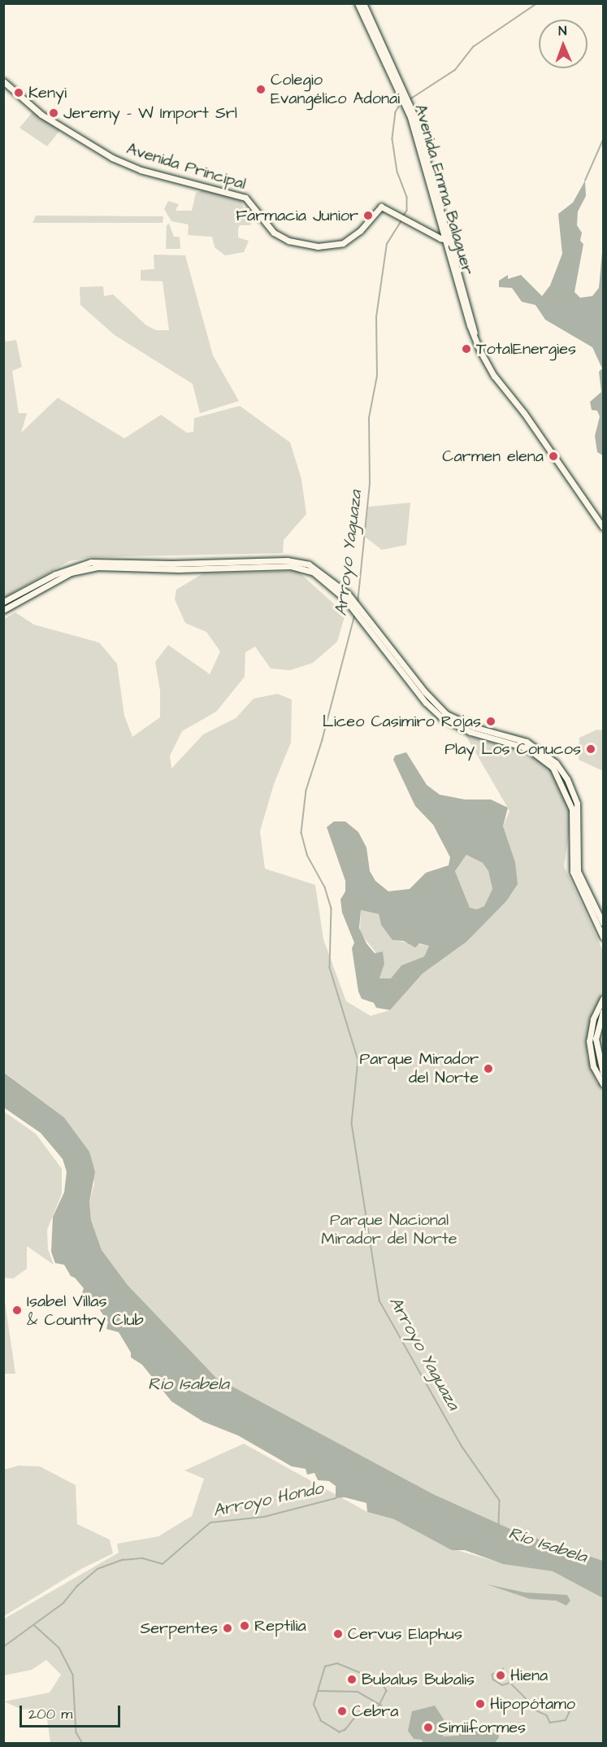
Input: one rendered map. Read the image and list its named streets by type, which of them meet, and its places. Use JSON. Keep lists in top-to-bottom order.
{
  "streets": {
    "street": ["Avenida Principal", "Avenida Emma Balaguer"]
  },
  "crossings": [
    ["Avenida Principal", "Avenida Emma Balaguer"]
  ],
  "water": ["Arroyo Yaguaza", "Río Isabela", "Arroyo Hondo"],
  "parks": ["Parque Nacional Mirador del Norte"],
  "places": [
    "Colegio Evangélico Adonai",
    "Kenyi",
    "Jeremy - W Import Srl",
    "Farmacia Junior",
    "TotalEnergies",
    "Carmen elena",
    "Liceo Casimiro Rojas",
    "Play Los Conucos",
    "Parque Mirador del Norte",
    "Isabel Villas & Country Club",
    "Reptilia",
    "Serpentes",
    "Cervus Elaphus",
    "Hiena",
    "Bubalus Bubalis",
    "Hipopótamo",
    "Cebra",
    "Simiiformes"
  ],
  "scale_bar": "200 m",
  "north": "top"
}
